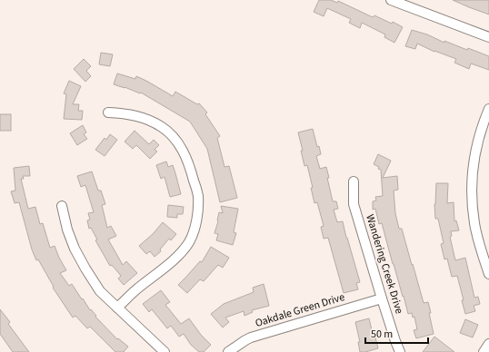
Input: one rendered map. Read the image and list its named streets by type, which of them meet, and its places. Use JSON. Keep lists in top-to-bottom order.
{
  "streets": {
    "street": ["Wandering Creek Drive", "Oakdale Green Drive"]
  },
  "crossings": [
    ["Wandering Creek Drive", "Oakdale Green Drive"]
  ],
  "scale_bar": "50 m"
}
